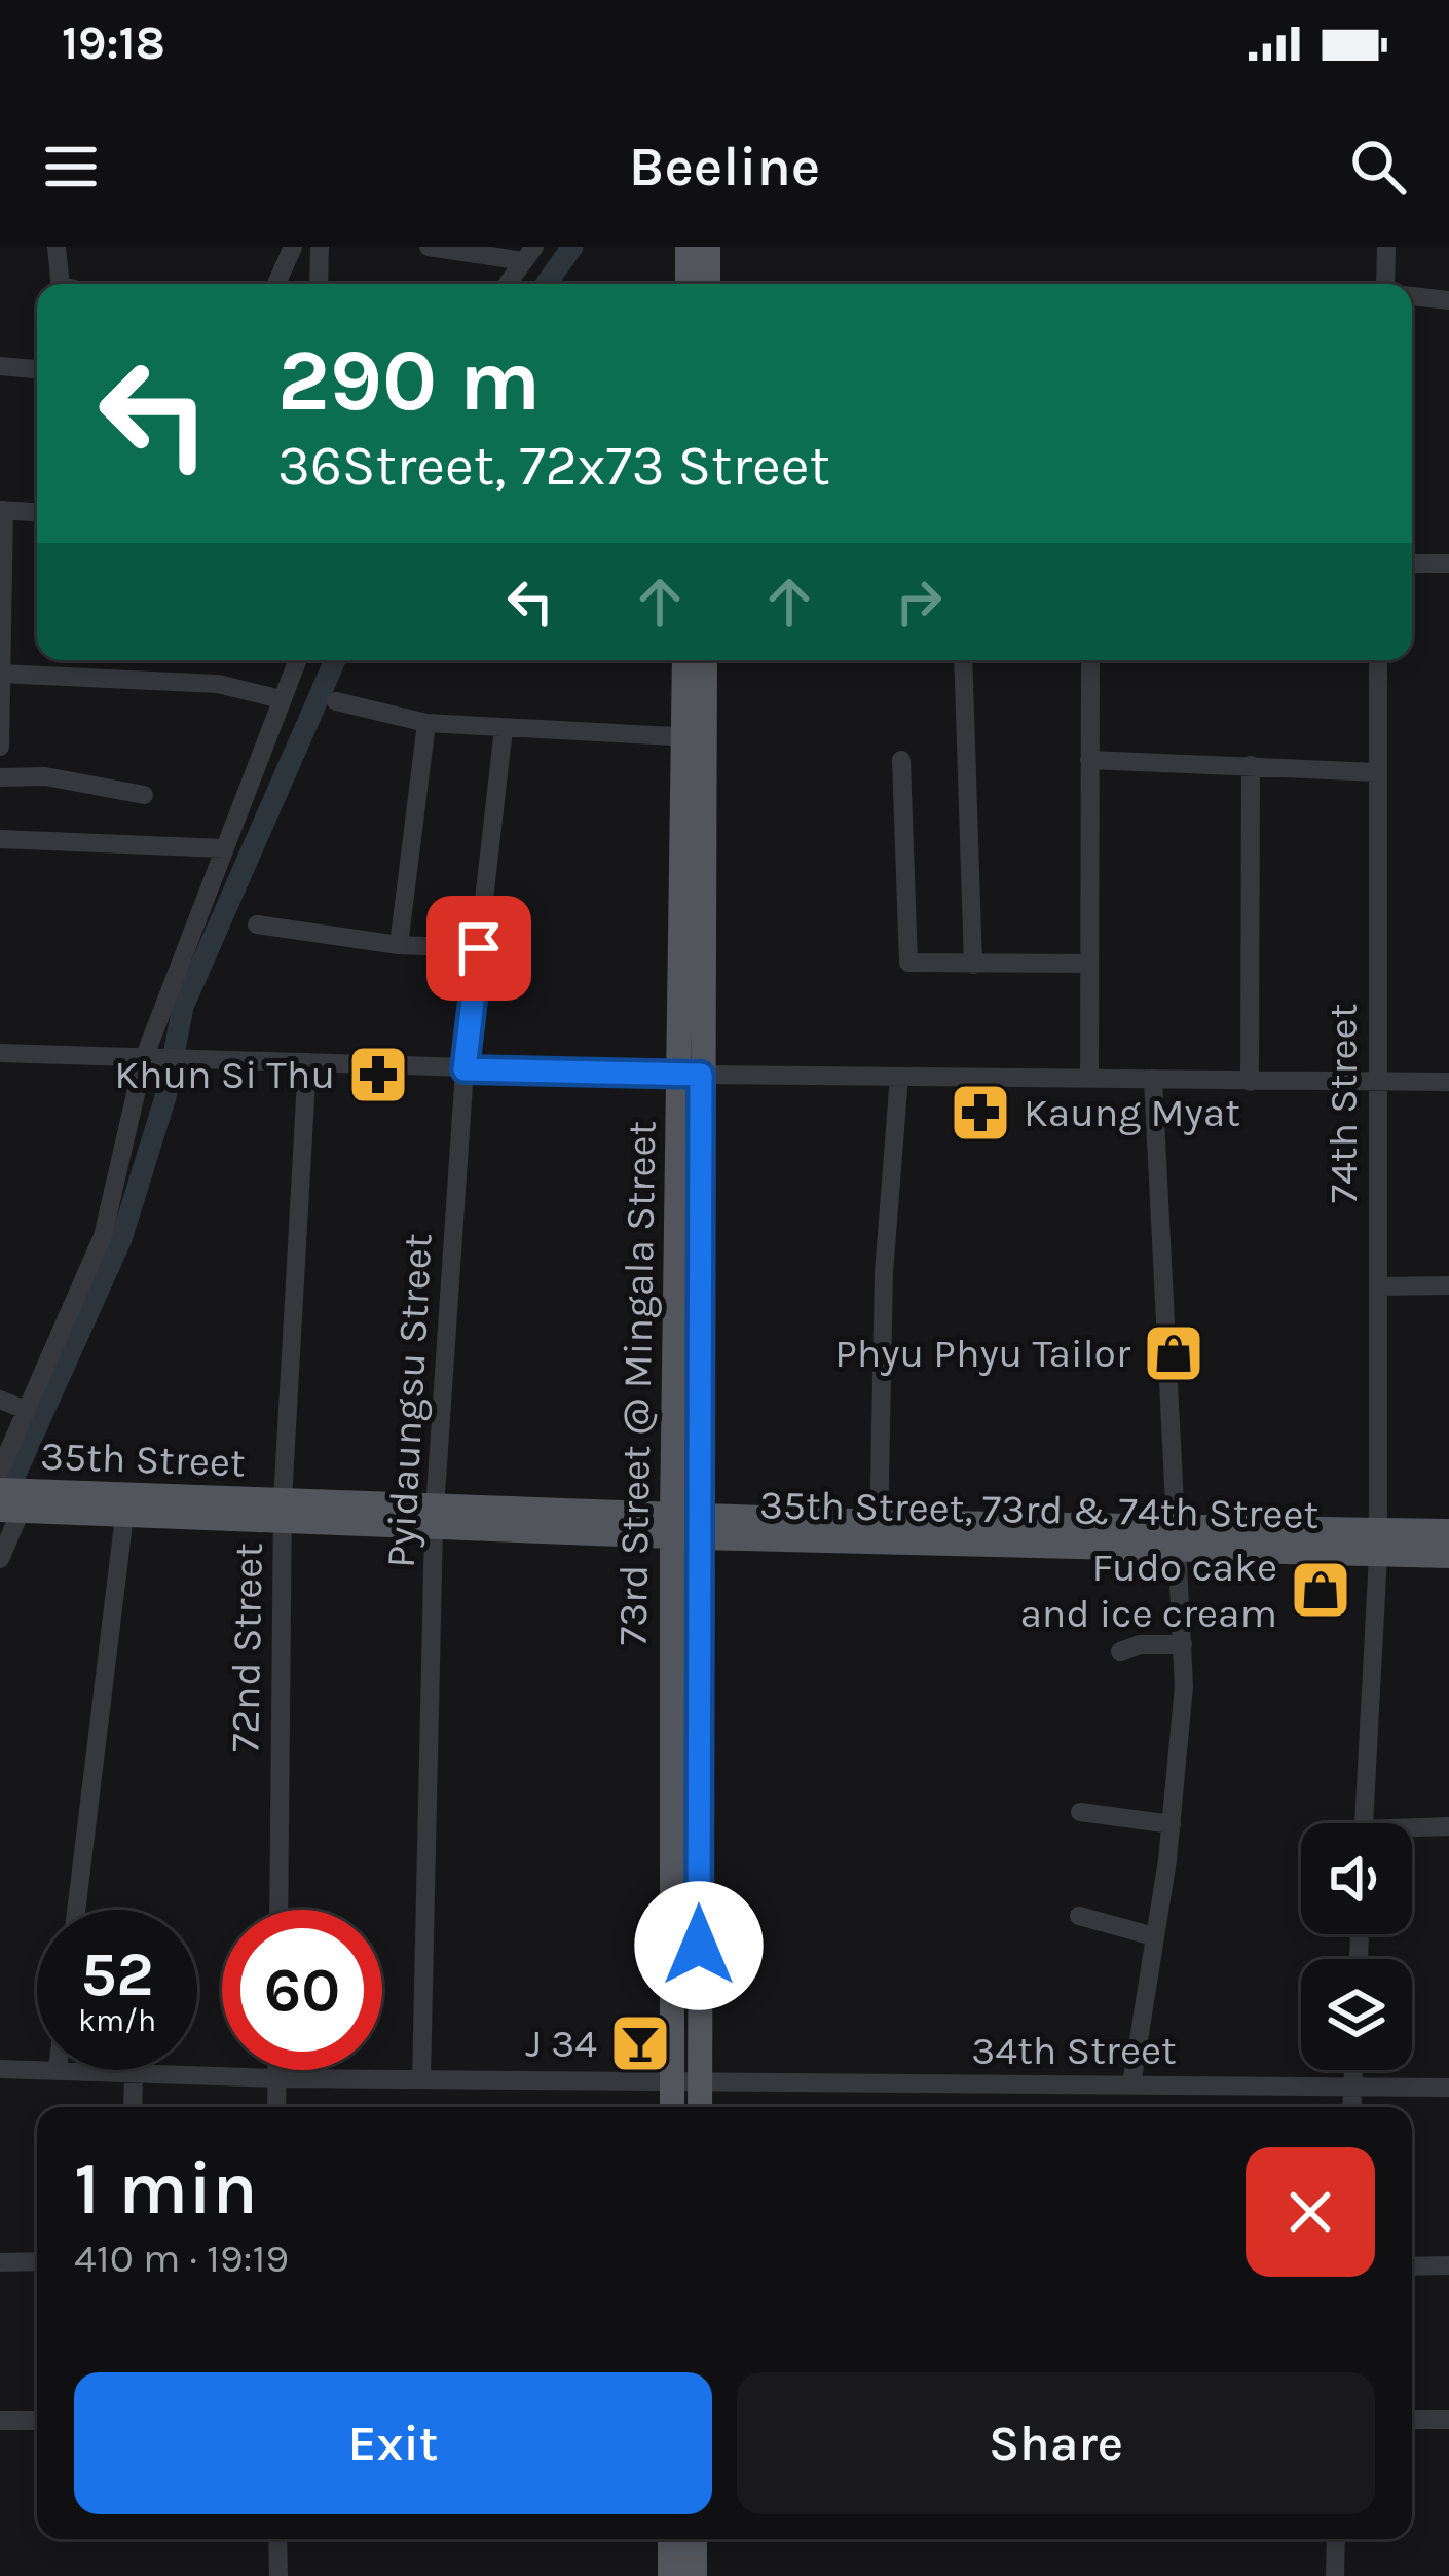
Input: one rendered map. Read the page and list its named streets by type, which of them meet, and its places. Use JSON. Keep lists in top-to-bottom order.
{
  "streets": {
    "main road": ["73rd Street @ Mingala Street", "35th Street", "35th Street, 73rd & 74th Street"],
    "street": [
      "74th Street",
      "Pyidaungsu Street",
      "72nd Street",
      "34th Street"
    ]
  },
  "crossings": [
    ["74th Street", "35th Street, 73rd & 74th Street"],
    ["73rd Street @ Mingala Street", "35th Street, 73rd & 74th Street"],
    ["73rd Street @ Mingala Street", "34th Street"],
    ["Pyidaungsu Street", "35th Street, 73rd & 74th Street"],
    ["Pyidaungsu Street", "34th Street"],
    ["35th Street", "35th Street, 73rd & 74th Street"],
    ["35th Street", "72nd Street"],
    ["35th Street, 73rd & 74th Street", "72nd Street"]
  ],
  "places": {
    "pharmacy": ["Khun Si Thu", "Kaung Myat"],
    "shop": ["Phyu Phyu Tailor", "Fudo cake and ice cream"],
    "bar": ["J 34"]
  },
  "page": {
    "status": "19:18",
    "header": "Beeline",
    "turn": ["290 m", "36Street, 72x73 Street"],
    "speed": "52 km/h",
    "limit": "60",
    "heading": ["1 min", "410 m · 19:19"],
    "buttons": ["Exit", "Share"]
  }
}
